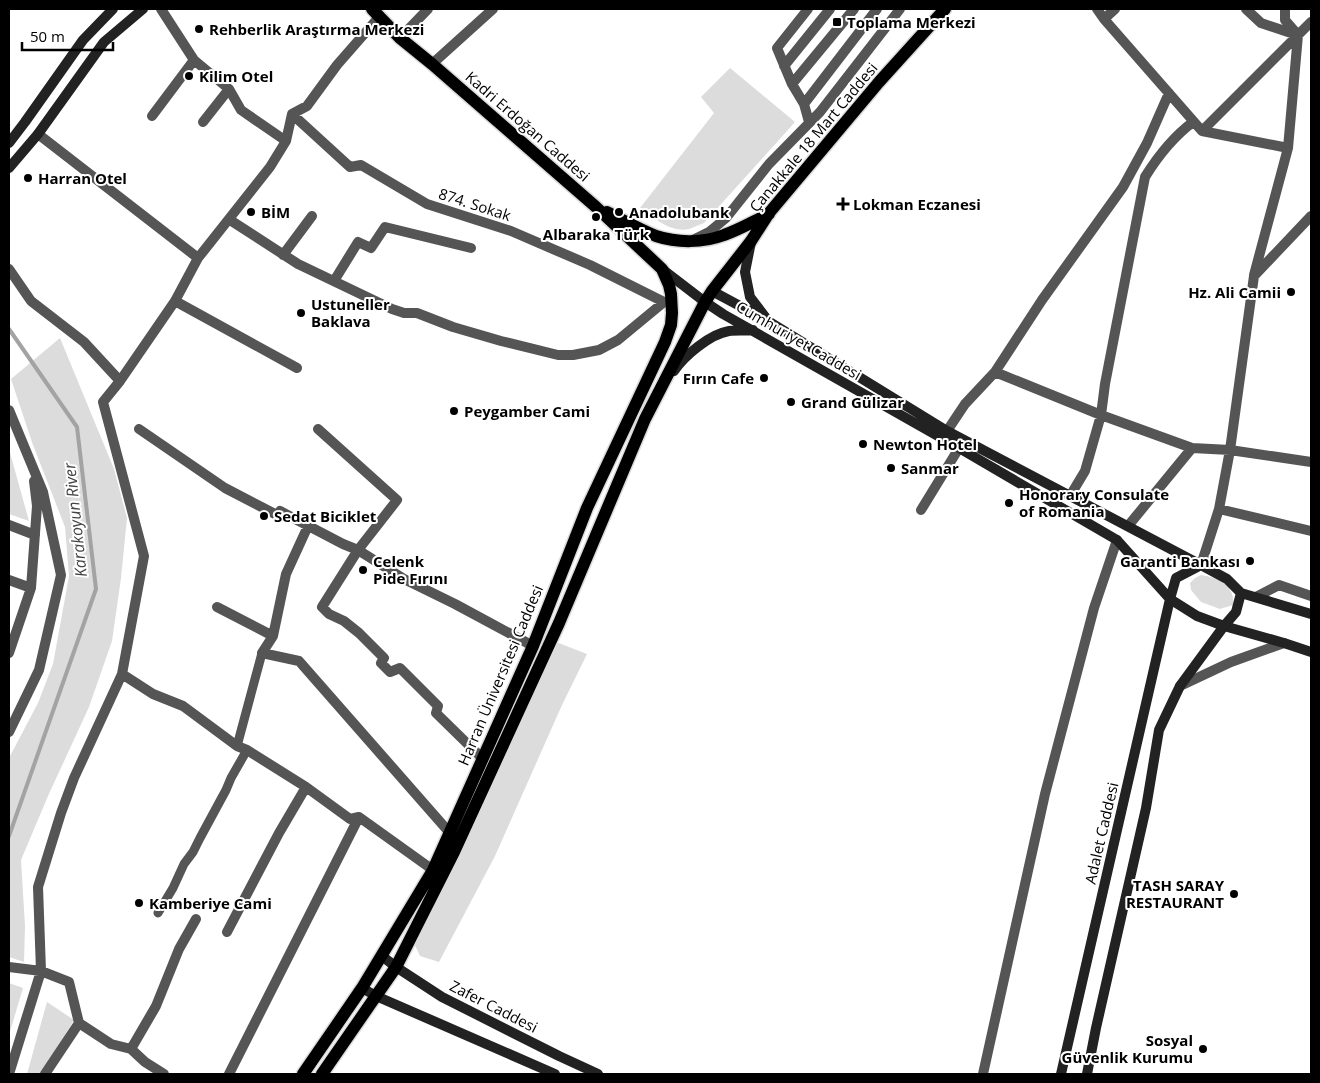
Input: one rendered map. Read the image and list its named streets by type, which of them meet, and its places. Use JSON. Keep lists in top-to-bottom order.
{
  "streets": {
    "main road": [
      "Kadri Erdoğan Caddesi",
      "Çanakkale 18 Mart Caddesi",
      "Cumhuriyet Caddesi",
      "Harran Üniversitesi Caddesi",
      "Adalet Caddesi",
      "Zafer Caddesi"
    ],
    "street": ["874. Sokak"]
  },
  "crossings": [
    ["Kadri Erdoğan Caddesi", "Cumhuriyet Caddesi"],
    ["Kadri Erdoğan Caddesi", "Harran Üniversitesi Caddesi"],
    ["Çanakkale 18 Mart Caddesi", "Cumhuriyet Caddesi"],
    ["Çanakkale 18 Mart Caddesi", "Harran Üniversitesi Caddesi"],
    ["Cumhuriyet Caddesi", "Harran Üniversitesi Caddesi"],
    ["Cumhuriyet Caddesi", "Adalet Caddesi"],
    ["Harran Üniversitesi Caddesi", "Zafer Caddesi"]
  ],
  "water": ["Karakoyun River"],
  "places": {
    "transit": ["Toplama Merkezi"],
    "other": [
      "Rehberlik Araştırma Merkezi",
      "Kilim Otel",
      "Harran Otel",
      "BİM",
      "Anadolubank",
      "Albaraka Türk",
      "Hz. Ali Camii",
      "Ustuneller Baklava",
      "Fırın Cafe",
      "Grand Gülizar",
      "Peygamber Cami",
      "Newton Hotel",
      "Sanmar",
      "Honorary Consulate of Romania",
      "Sedat Biciklet",
      "Garanti Bankası",
      "Celenk Pide Fırını",
      "TASH SARAY RESTAURANT",
      "Kamberiye Cami",
      "Sosyal Güvenlik Kurumu"
    ],
    "health": ["Lokman Eczanesi"]
  },
  "scale_bar": "50 m"
}
